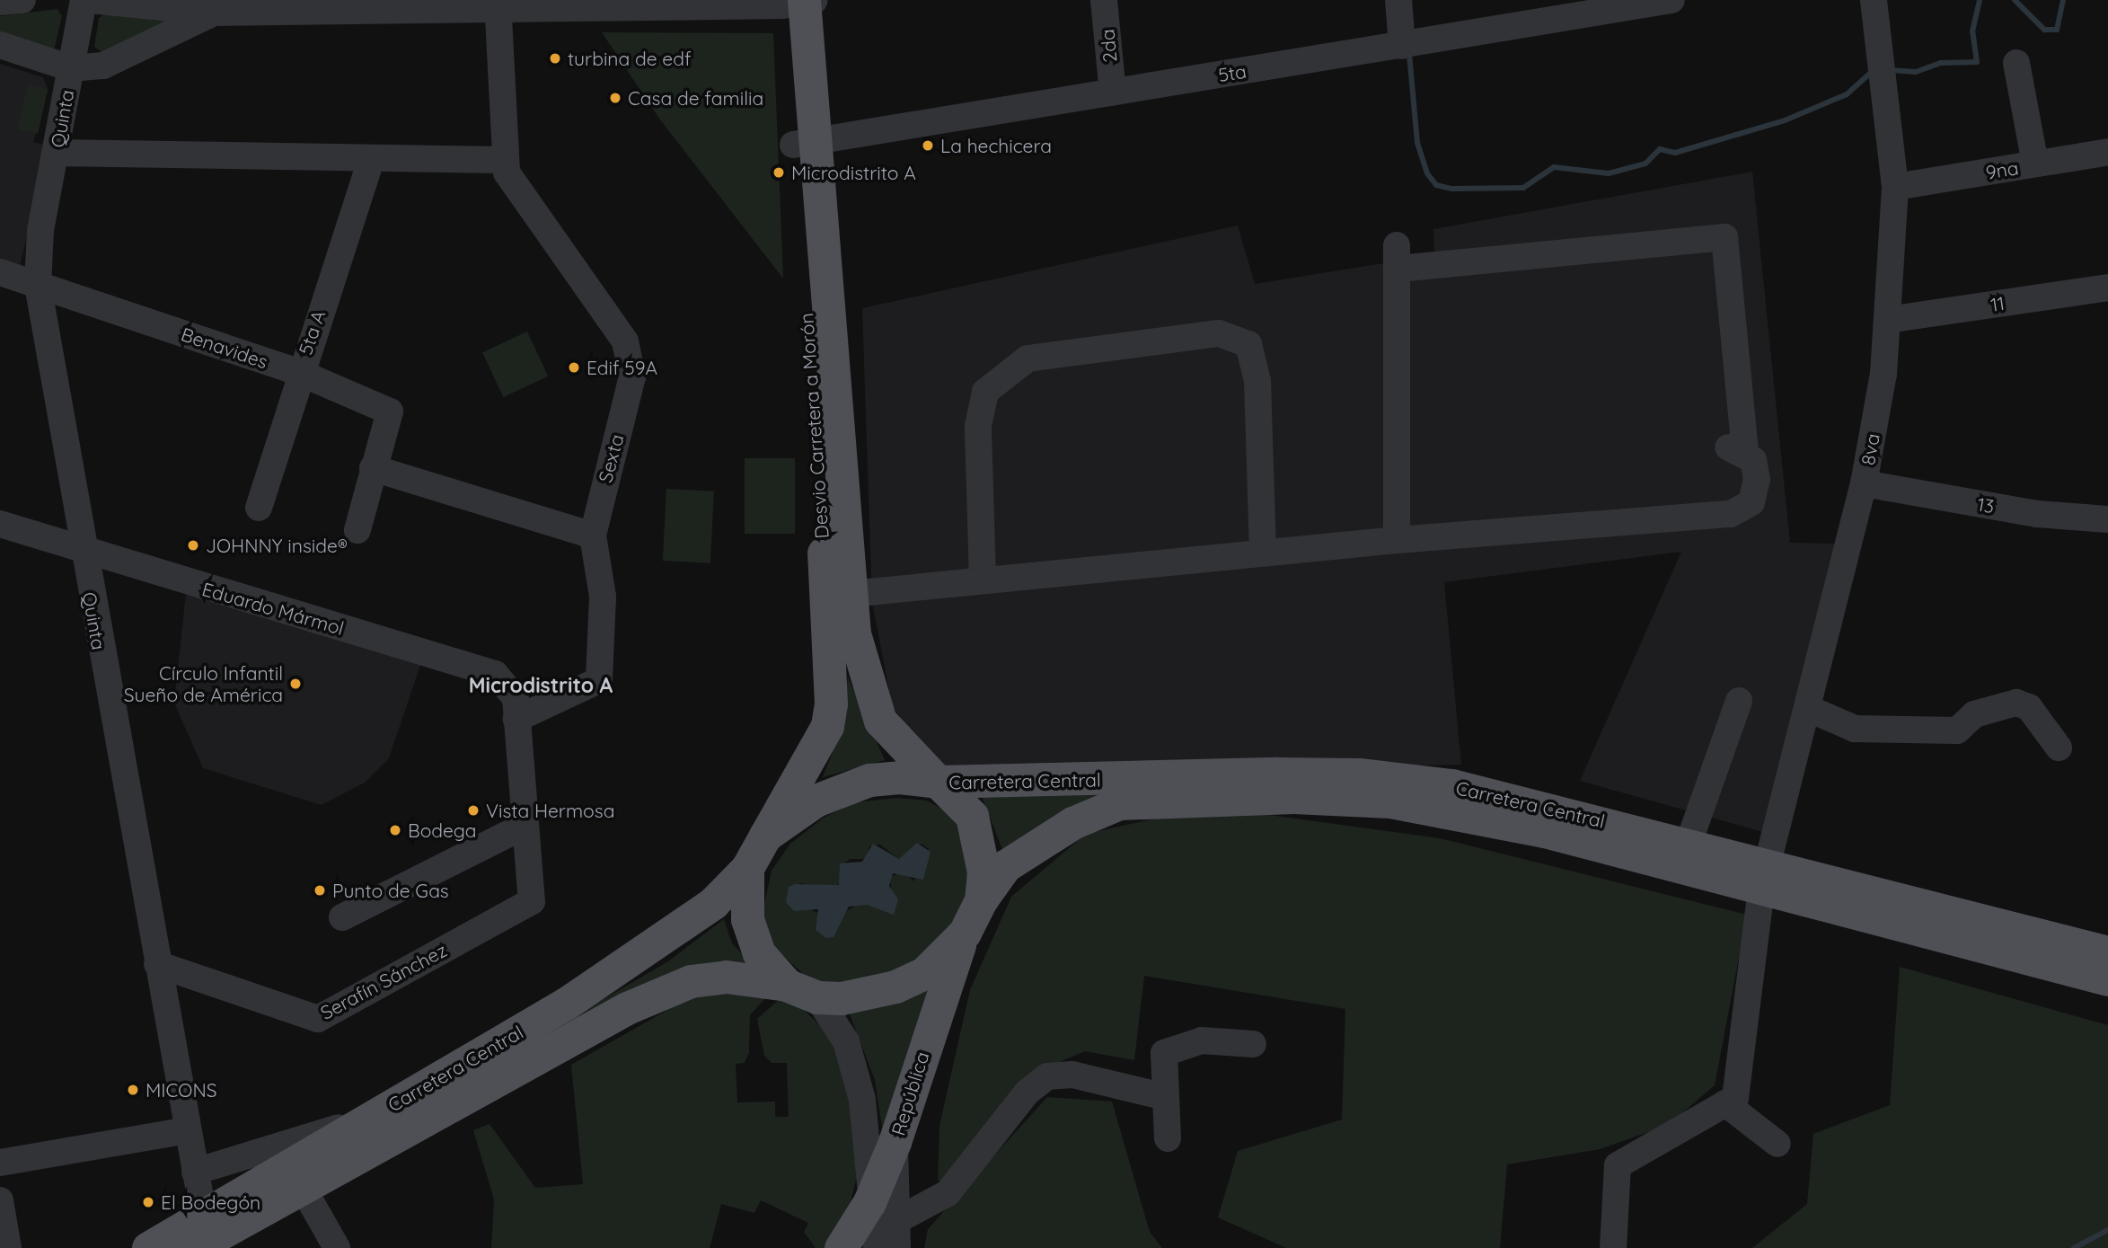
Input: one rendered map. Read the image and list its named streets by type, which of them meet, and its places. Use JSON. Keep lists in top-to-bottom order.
{
  "streets": {
    "main road": ["Desvio Carretera a Morón", "Carretera Central", "República"],
    "street": [
      "2da",
      "5ta",
      "Quinta",
      "9na",
      "11",
      "5ta A",
      "Benavides",
      "8va",
      "Sexta",
      "13",
      "Eduardo Mármol",
      "Serafín Sánchez"
    ]
  },
  "crossings": [
    ["2da", "5ta"],
    ["5ta", "Desvio Carretera a Morón"],
    ["Quinta", "Benavides"],
    ["Quinta", "Eduardo Mármol"],
    ["Quinta", "Carretera Central"],
    ["Quinta", "Serafín Sánchez"],
    ["9na", "8va"],
    ["11", "8va"],
    ["5ta A", "Benavides"],
    ["Desvio Carretera a Morón", "Carretera Central"],
    ["8va", "13"],
    ["8va", "Carretera Central"],
    ["Sexta", "Eduardo Mármol"],
    ["Carretera Central", "República"]
  ],
  "districts": ["Microdistrito A"],
  "places": [
    "turbina de edf",
    "Casa de familia",
    "La hechicera",
    "Microdistrito A",
    "Edif 59A",
    "JOHNNY inside®",
    "Círculo Infantil Sueño de América",
    "Vista Hermosa",
    "Bodega",
    "Punto de Gas",
    "MICONS",
    "El Bodegón"
  ]
}
